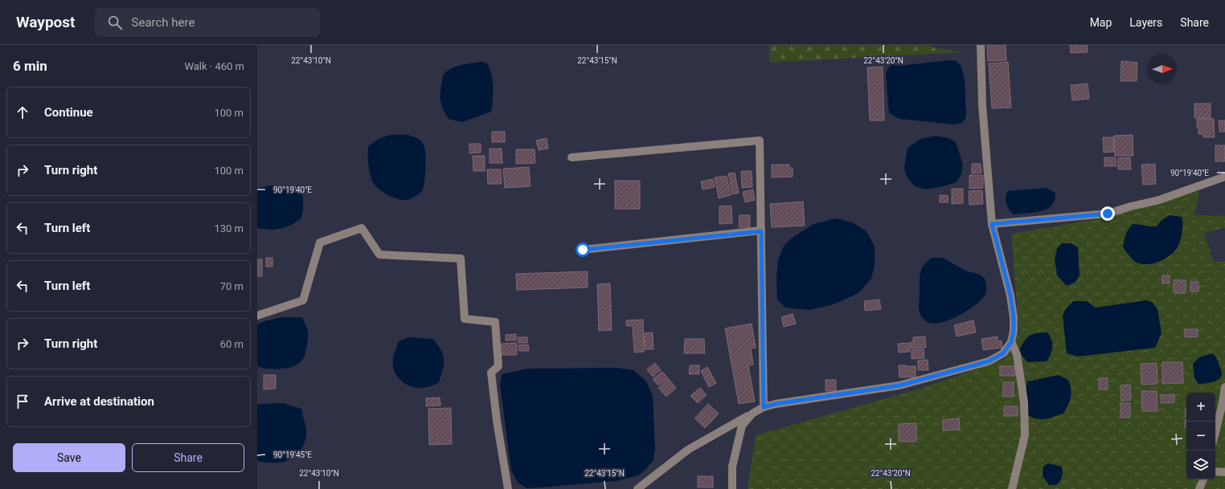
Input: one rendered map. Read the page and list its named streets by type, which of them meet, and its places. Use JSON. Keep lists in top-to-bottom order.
{
  "north": "right",
  "page": {
    "header": "Waypost",
    "search": "Search here",
    "nav": ["Map", "Layers", "Share"],
    "heading": ["6 min", "Walk · 460 m"],
    "list": [
      ["Continue", "100 m"],
      ["Turn right", "100 m"],
      ["Turn left", "130 m"],
      ["Turn left", "70 m"],
      ["Turn right", "60 m"],
      "Arrive at destination"
    ],
    "map_buttons": ["+", "−"],
    "buttons": ["Save", "Share"]
  },
  "coordinates": [
    "22°43'10\"N",
    "22°43'15\"N",
    "22°43'20\"N",
    "90°19'40\"E",
    "90°19'45\"E"
  ]
}
